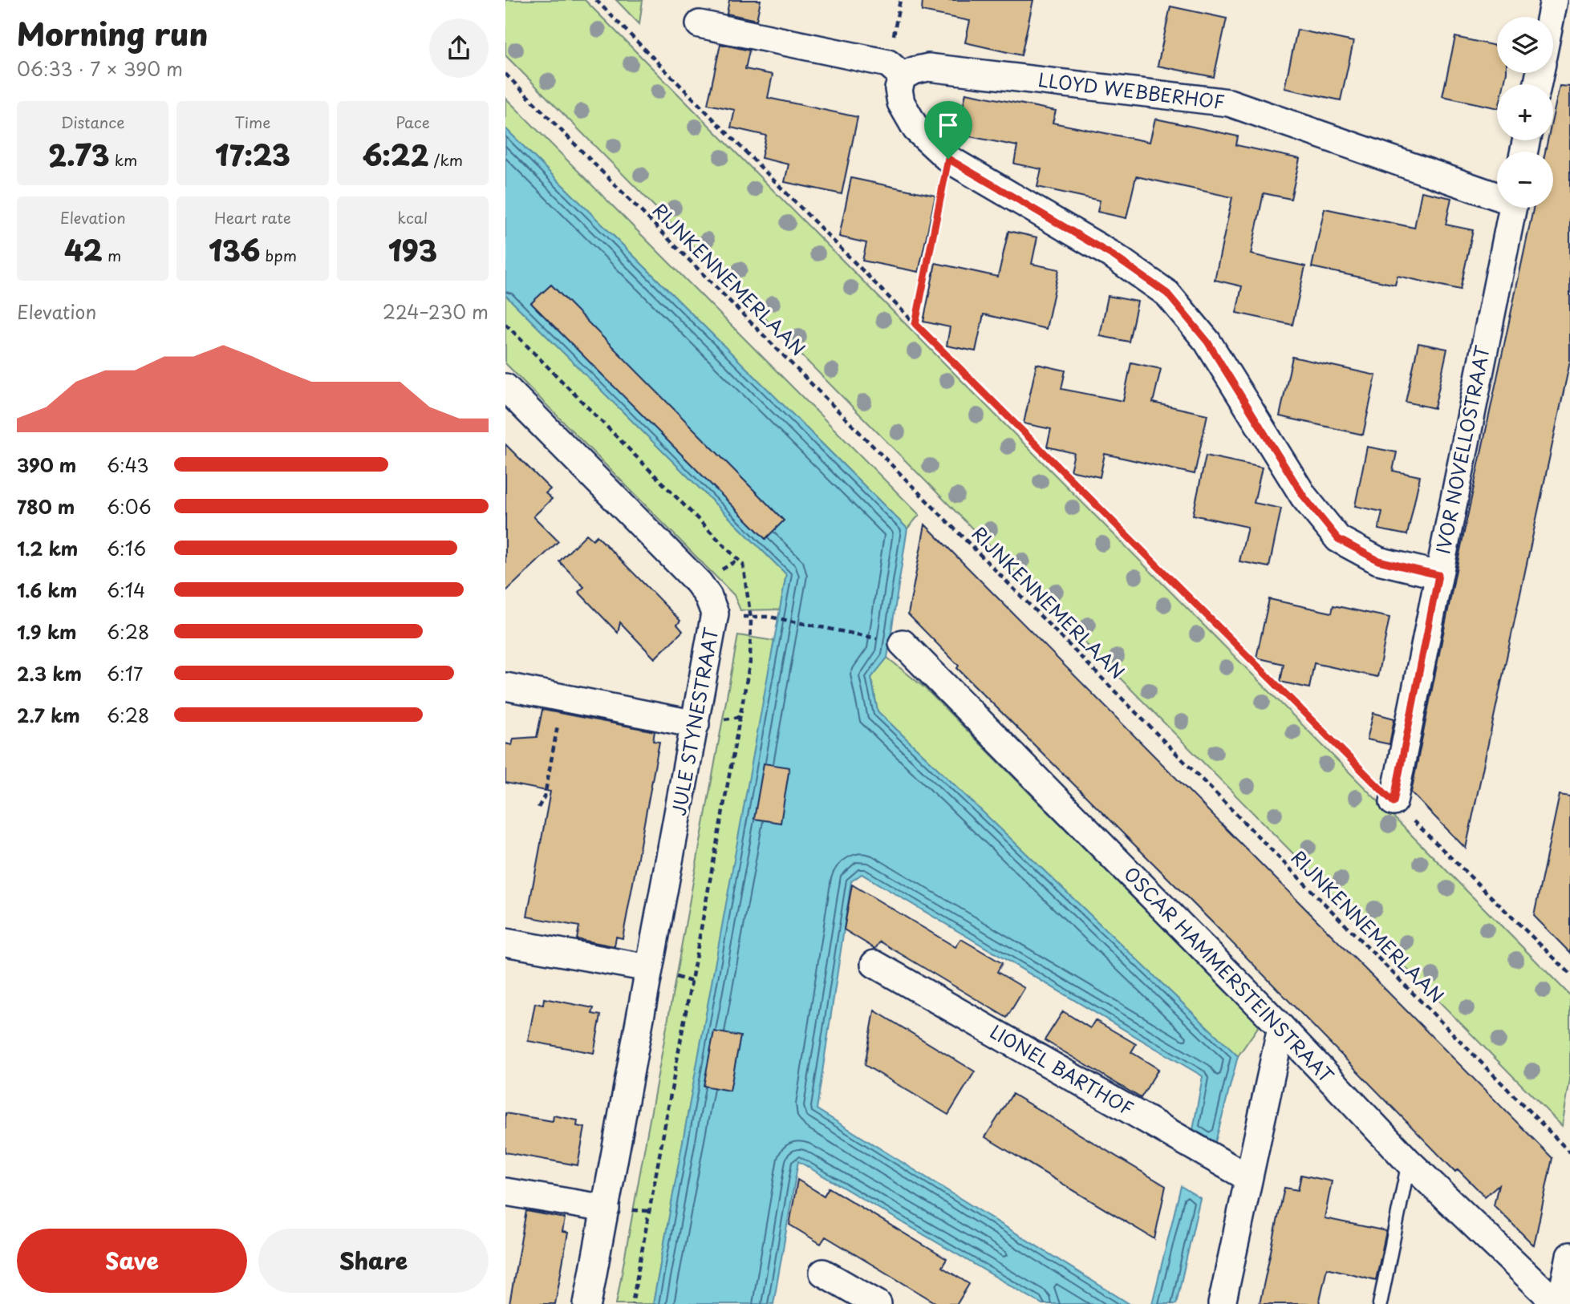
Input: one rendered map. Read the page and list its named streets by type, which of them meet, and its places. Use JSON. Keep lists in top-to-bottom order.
{
  "streets": {
    "street": [
      "LLOYD WEBBERHOF",
      "IVOR NOVELLOSTRAAT",
      "JULE STYNESTRAAT",
      "OSCAR HAMMERSTEINSTRAAT",
      "LIONEL BARTHOF"
    ],
    "path": ["RIJNKENNEMERLAAN"]
  },
  "page": {
    "heading": ["Morning run", "06:33 · 7 × 390 m"],
    "map_buttons": ["+", "−"],
    "stats": [
      ["Distance", "2.73 km"],
      ["Time", "17:23"],
      ["Pace", "6:22 /km"],
      ["Elevation", "42 m"],
      ["Heart rate", "136 bpm"],
      ["kcal", "193"]
    ],
    "chart": ["Elevation", "224–230 m"],
    "list": [
      {
        "name": "390 m",
        "note": "6:43"
      },
      {
        "name": "780 m",
        "note": "6:06"
      },
      {
        "name": "1.2 km",
        "note": "6:16"
      },
      {
        "name": "1.6 km",
        "note": "6:14"
      },
      {
        "name": "1.9 km",
        "note": "6:28"
      },
      {
        "name": "2.3 km",
        "note": "6:17"
      },
      {
        "name": "2.7 km",
        "note": "6:28"
      }
    ],
    "buttons": ["Save", "Share"]
  }
}
